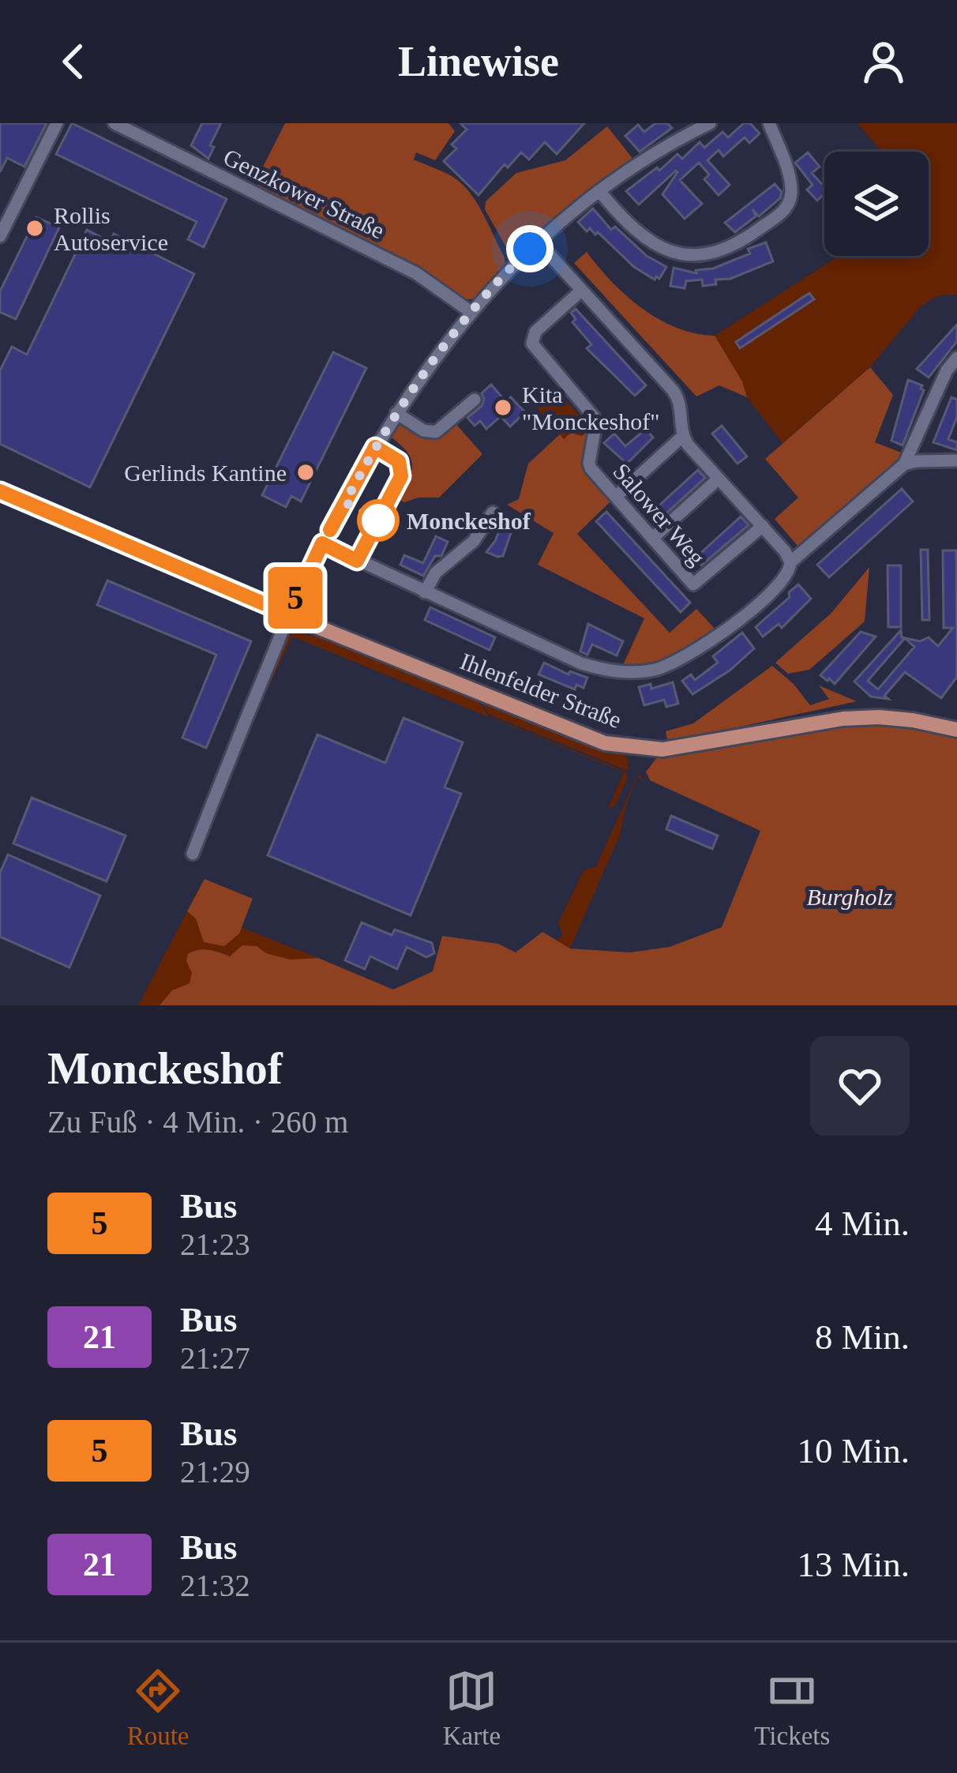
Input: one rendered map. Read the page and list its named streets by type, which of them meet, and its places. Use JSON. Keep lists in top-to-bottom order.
{
  "streets": {
    "main road": ["Ihlenfelder Straße"],
    "street": ["Genzkower Straße", "Salower Weg"]
  },
  "parks": ["Burgholz"],
  "places": [
    "Rollis Autoservice",
    "Kita \"Monckeshof\"",
    "Gerlinds Kantine",
    "Monckeshof"
  ],
  "lines": ["bus line 5"],
  "page": {
    "header": "Linewise",
    "on_map": "5",
    "heading": ["Monckeshof", "Zu Fuß · 4 Min. · 260 m"],
    "list": [
      {
        "mark": "5",
        "name": "Bus",
        "note": "21:23",
        "value": "4 Min."
      },
      {
        "mark": "21",
        "name": "Bus",
        "note": "21:27",
        "value": "8 Min."
      },
      {
        "mark": "5",
        "name": "Bus",
        "note": "21:29",
        "value": "10 Min."
      },
      {
        "mark": "21",
        "name": "Bus",
        "note": "21:32",
        "value": "13 Min."
      }
    ],
    "tabs": ["Route", "Karte", "Tickets"]
  }
}
